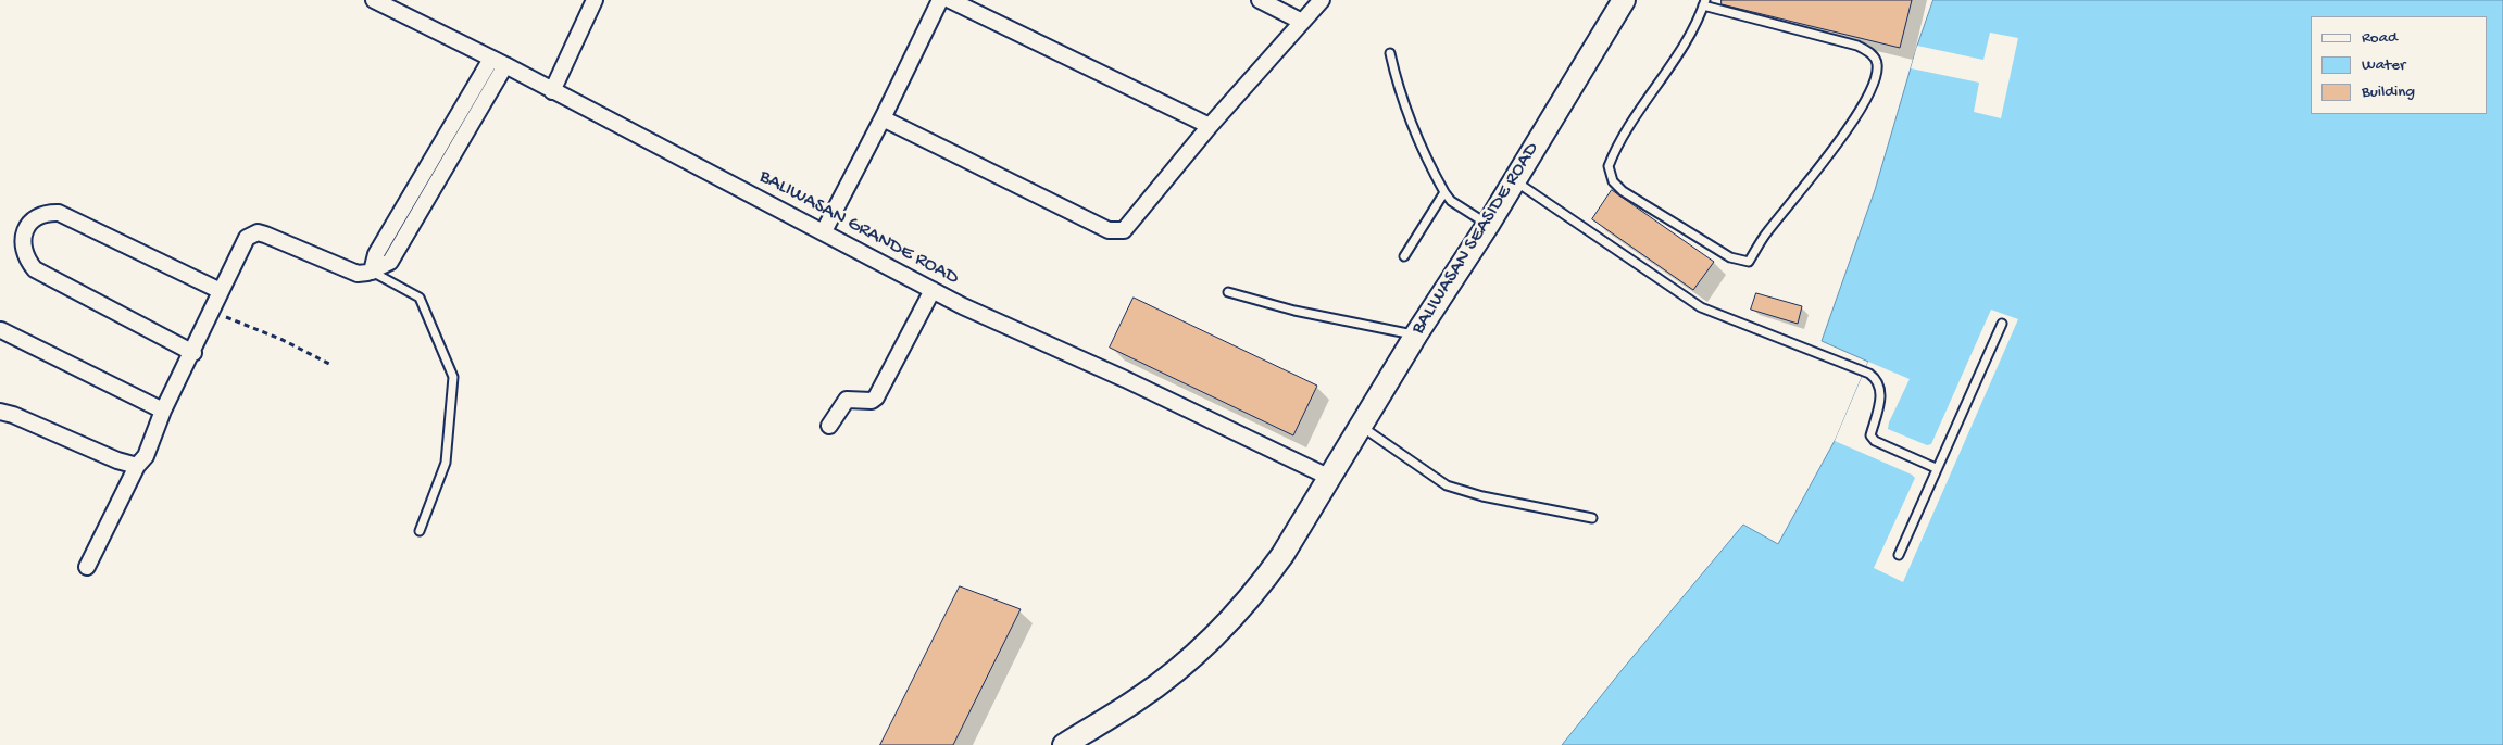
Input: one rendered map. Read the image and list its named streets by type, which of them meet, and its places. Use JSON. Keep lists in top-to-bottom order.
{
  "streets": {
    "main road": ["BALIWASAN SEASIDE ROAD"],
    "street": ["BALIWASAN GRANDE ROAD"]
  },
  "crossings": [
    ["BALIWASAN GRANDE ROAD", "BALIWASAN SEASIDE ROAD"]
  ],
  "legend": ["Road", "Water", "Building"]
}
